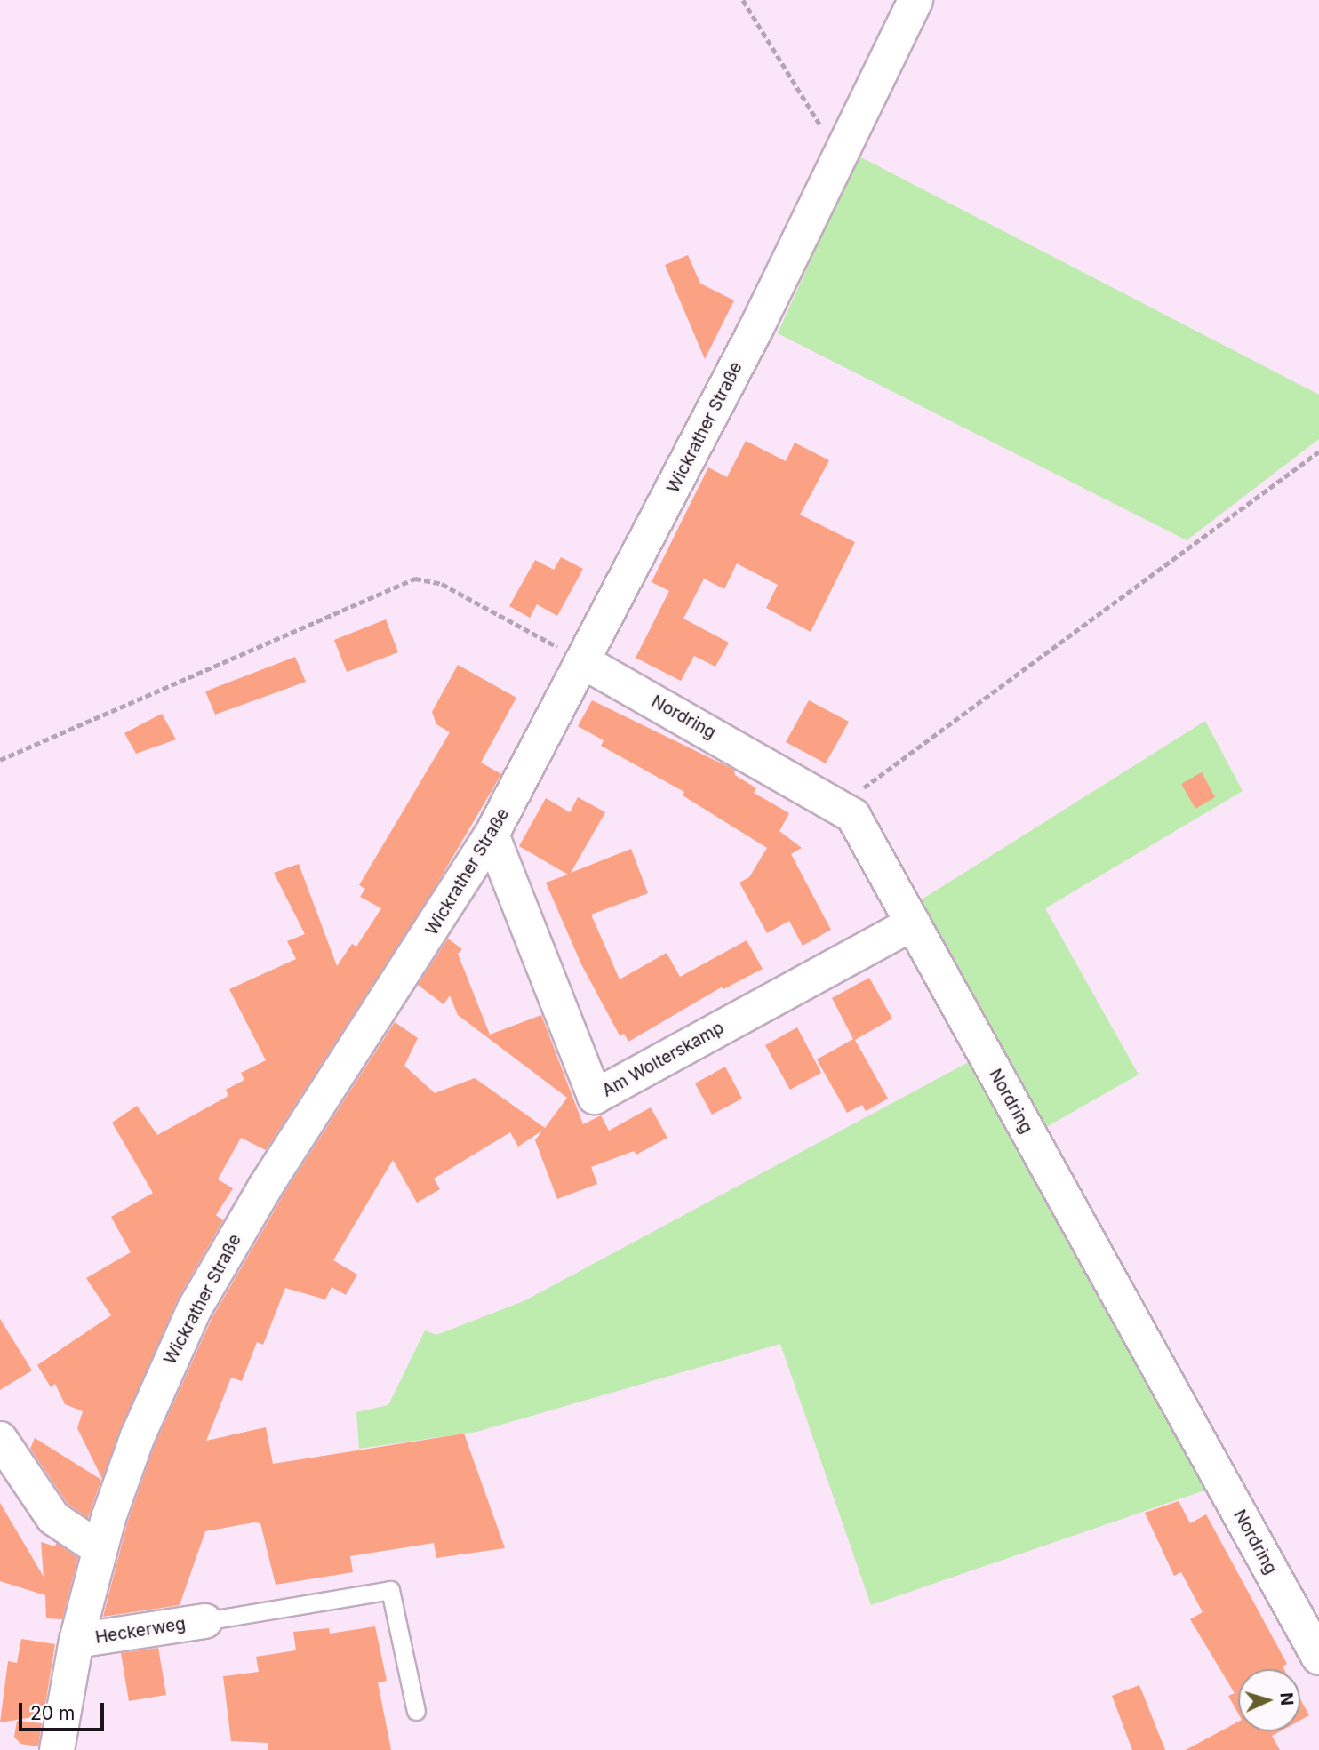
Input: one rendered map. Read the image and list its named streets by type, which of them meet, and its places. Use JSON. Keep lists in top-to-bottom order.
{
  "streets": {
    "street": [
      "Wickrather Straße",
      "Nordring",
      "Am Wolterskamp",
      "Heckerweg"
    ]
  },
  "crossings": [
    ["Wickrather Straße", "Nordring"],
    ["Wickrather Straße", "Am Wolterskamp"],
    ["Wickrather Straße", "Heckerweg"],
    ["Nordring", "Am Wolterskamp"]
  ],
  "scale_bar": "20 m",
  "north": "right"
}
